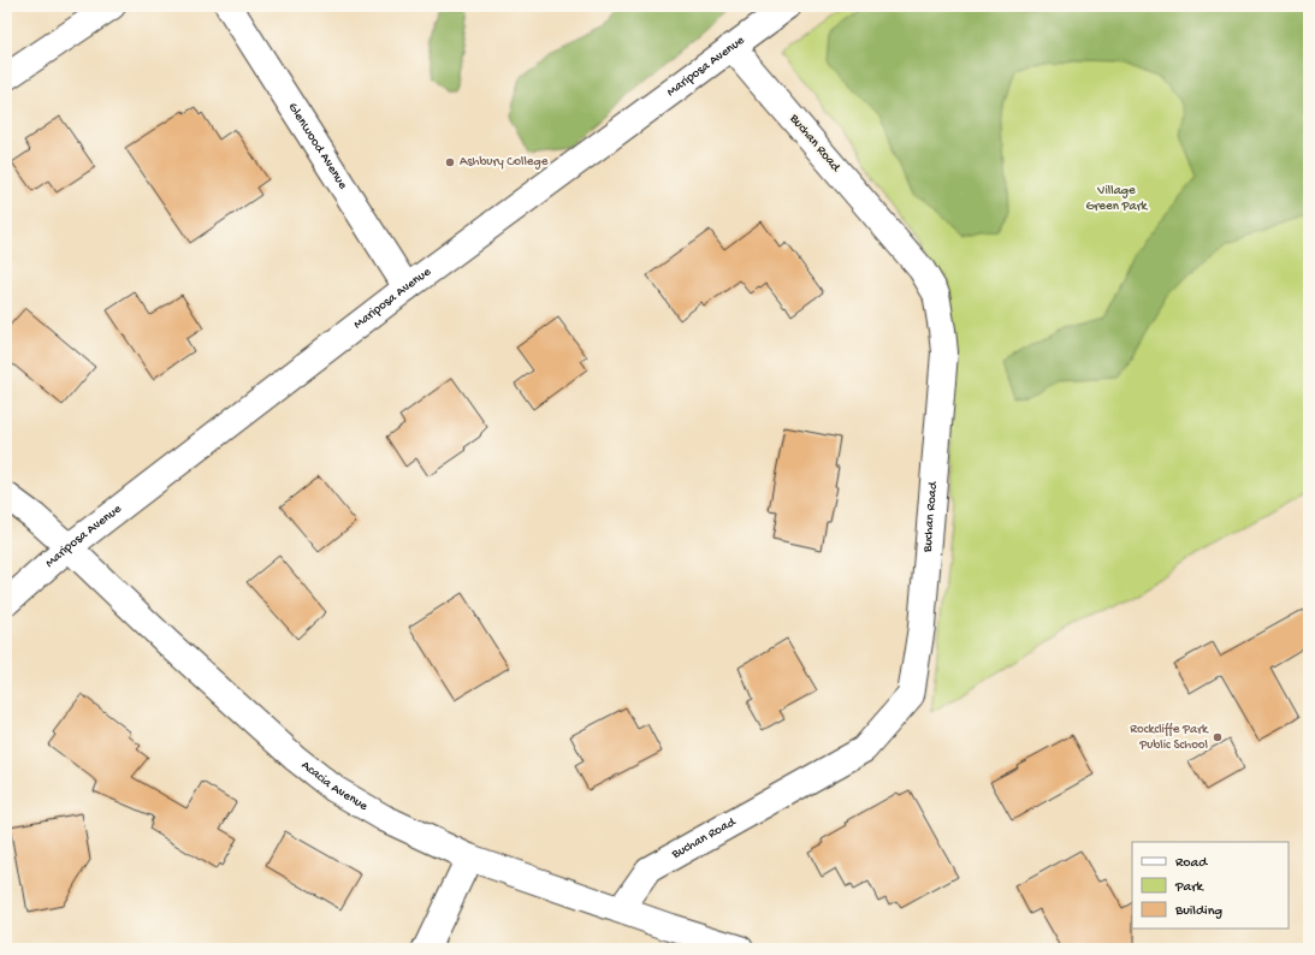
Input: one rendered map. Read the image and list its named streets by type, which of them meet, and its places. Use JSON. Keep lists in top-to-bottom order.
{
  "streets": {
    "street": [
      "Mariposa Avenue",
      "Buchan Road",
      "Glenwood Avenue",
      "Acacia Avenue"
    ]
  },
  "crossings": [
    ["Mariposa Avenue", "Buchan Road"],
    ["Mariposa Avenue", "Glenwood Avenue"],
    ["Mariposa Avenue", "Acacia Avenue"],
    ["Buchan Road", "Acacia Avenue"]
  ],
  "parks": ["Village Green Park"],
  "places": ["Ashbury College", "Rockcliffe Park Public School"],
  "legend": ["Road", "Park", "Building"]
}
